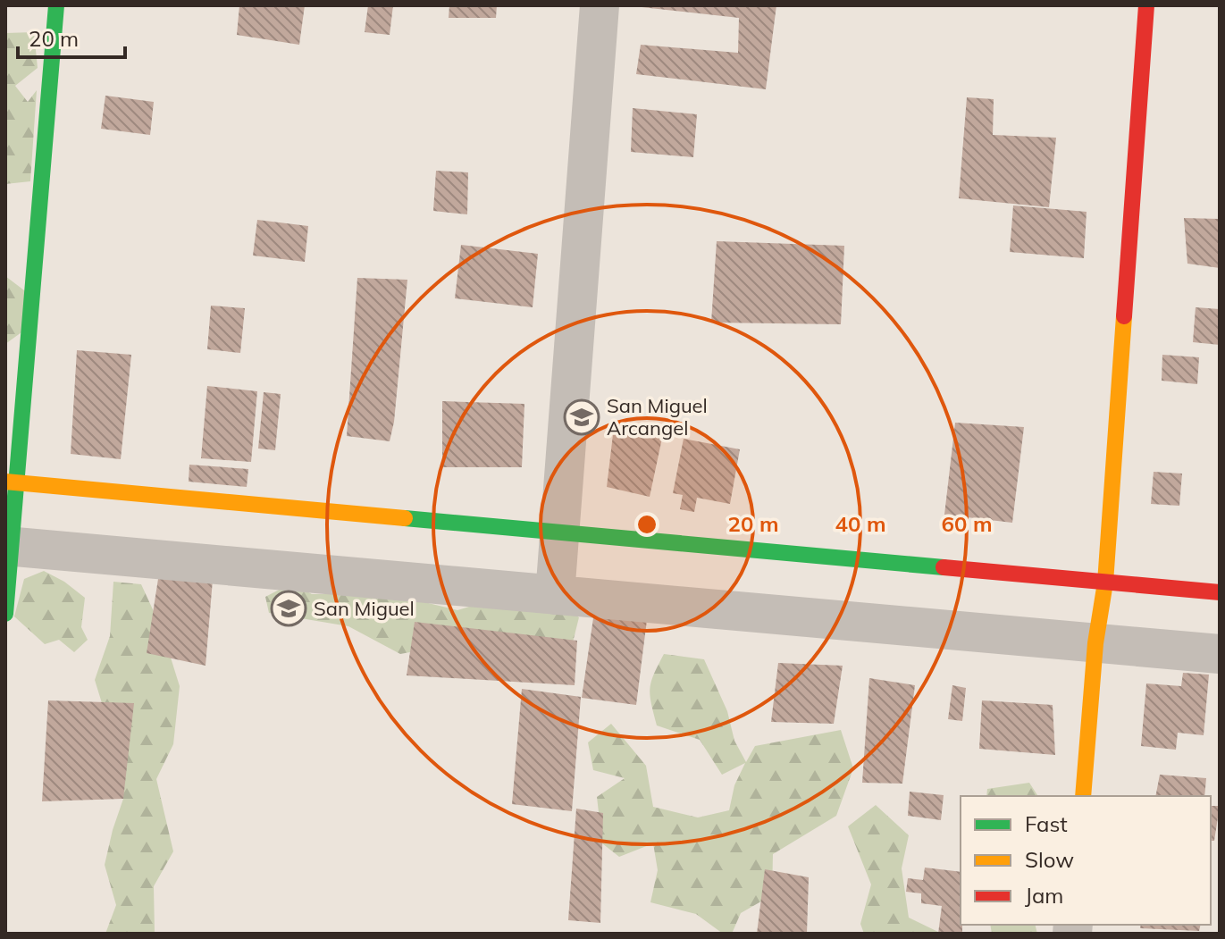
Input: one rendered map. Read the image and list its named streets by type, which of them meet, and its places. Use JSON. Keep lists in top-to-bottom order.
{
  "places": {
    "school or university": ["San Miguel Arcangel", "San Miguel"]
  },
  "legend": ["Fast", "Slow", "Jam"],
  "scale_bar": "20 m",
  "rings": ["20 m", "40 m", "60 m"]
}
